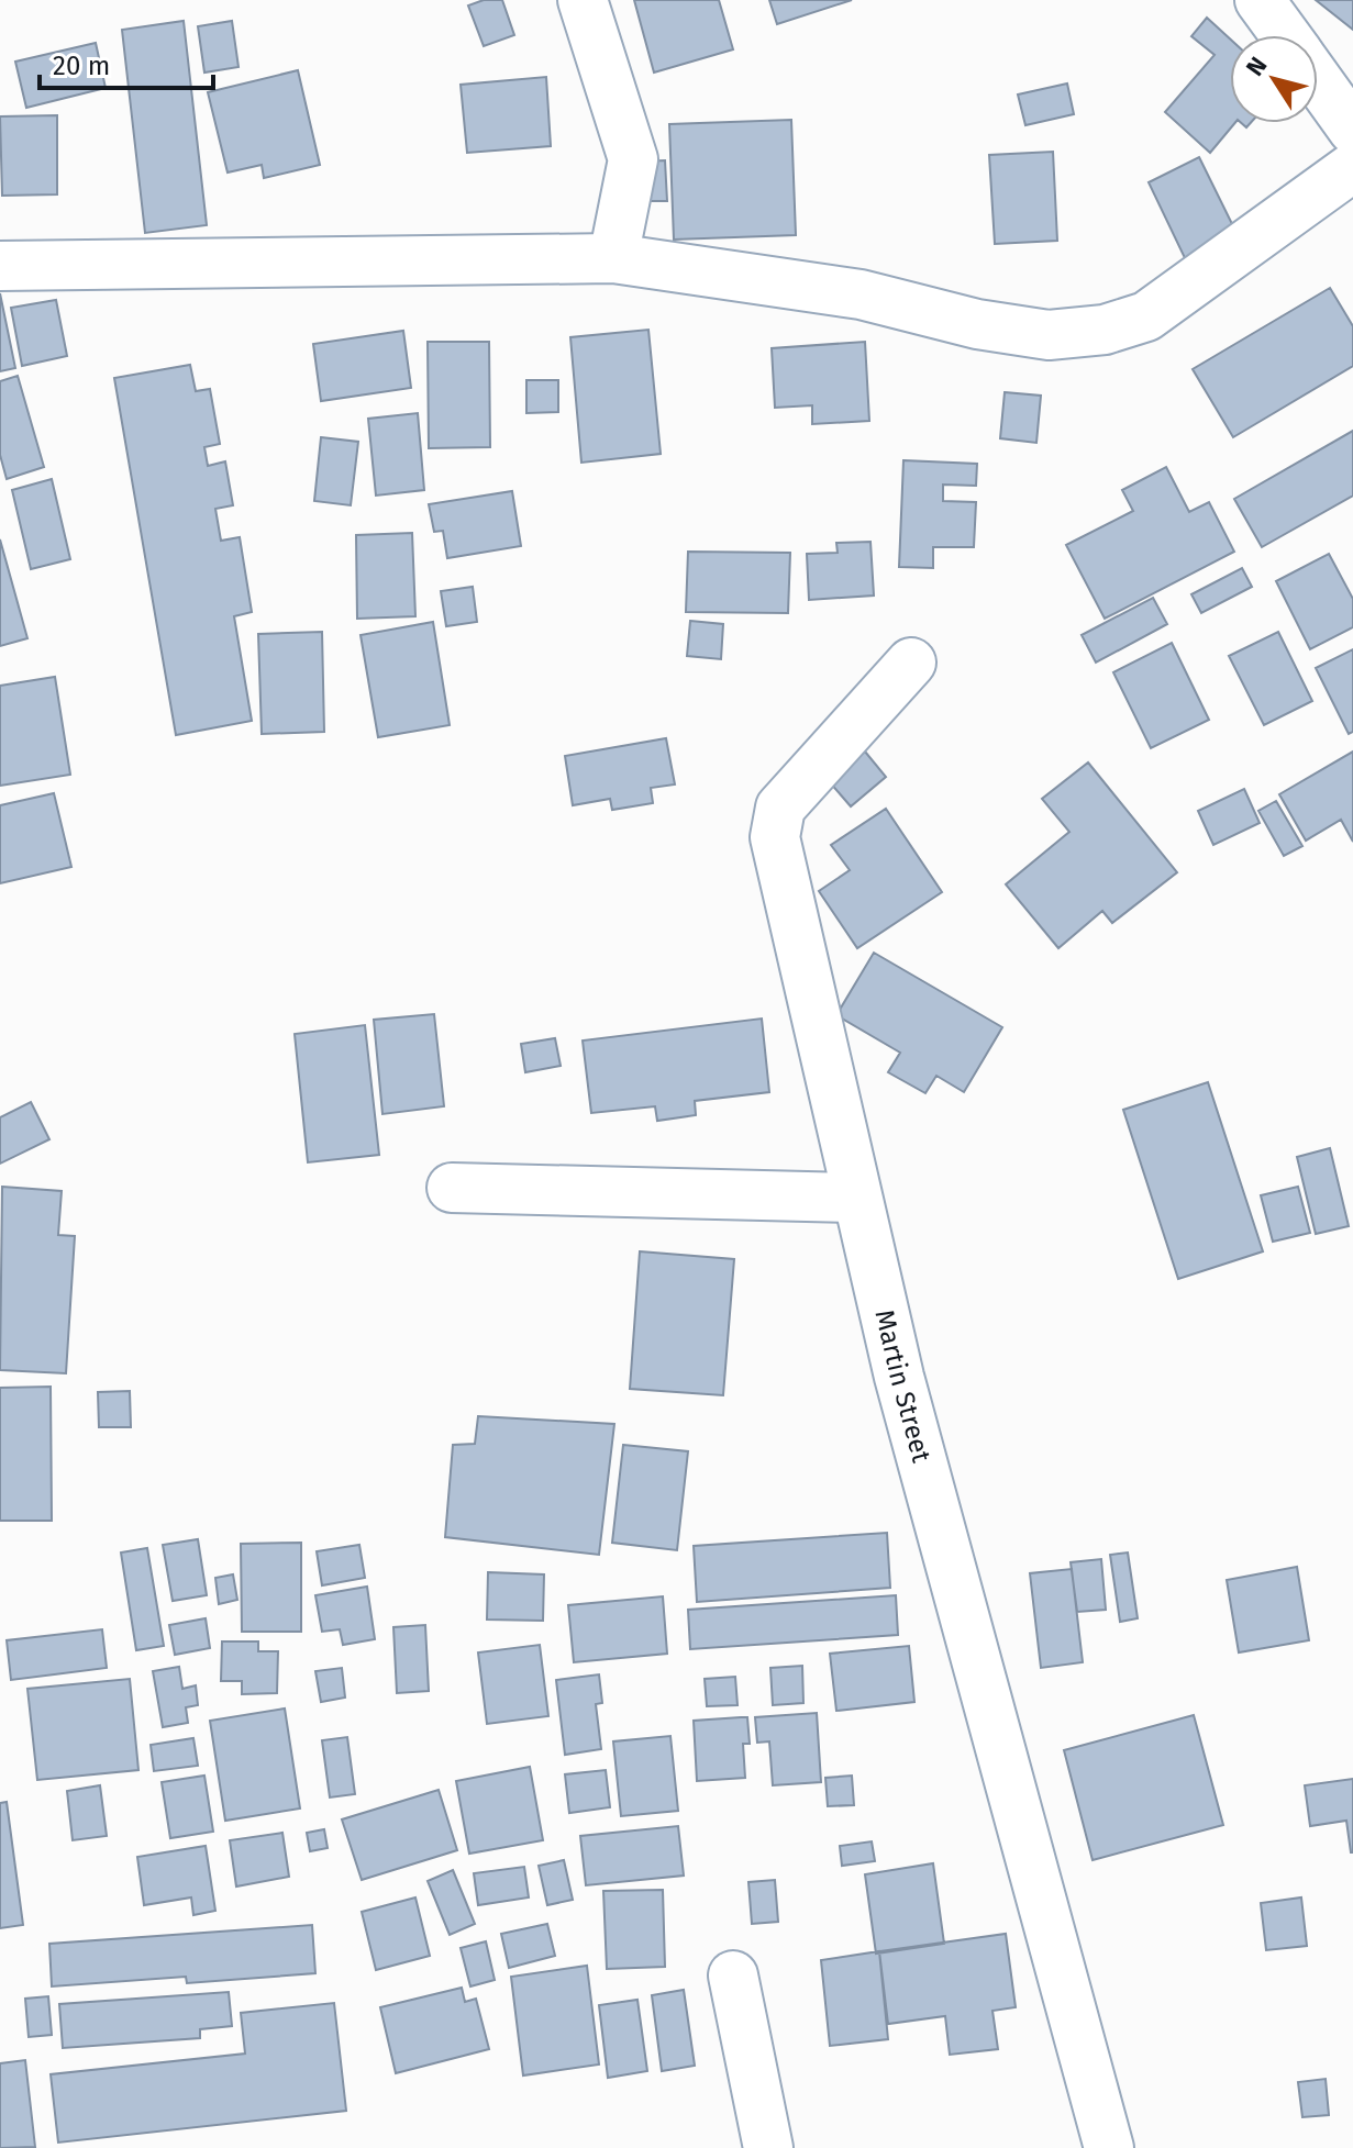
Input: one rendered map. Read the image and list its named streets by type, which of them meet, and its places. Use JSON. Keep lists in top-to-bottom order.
{
  "streets": {
    "street": ["Martin Street"]
  },
  "scale_bar": "20 m",
  "north": "top left"
}
